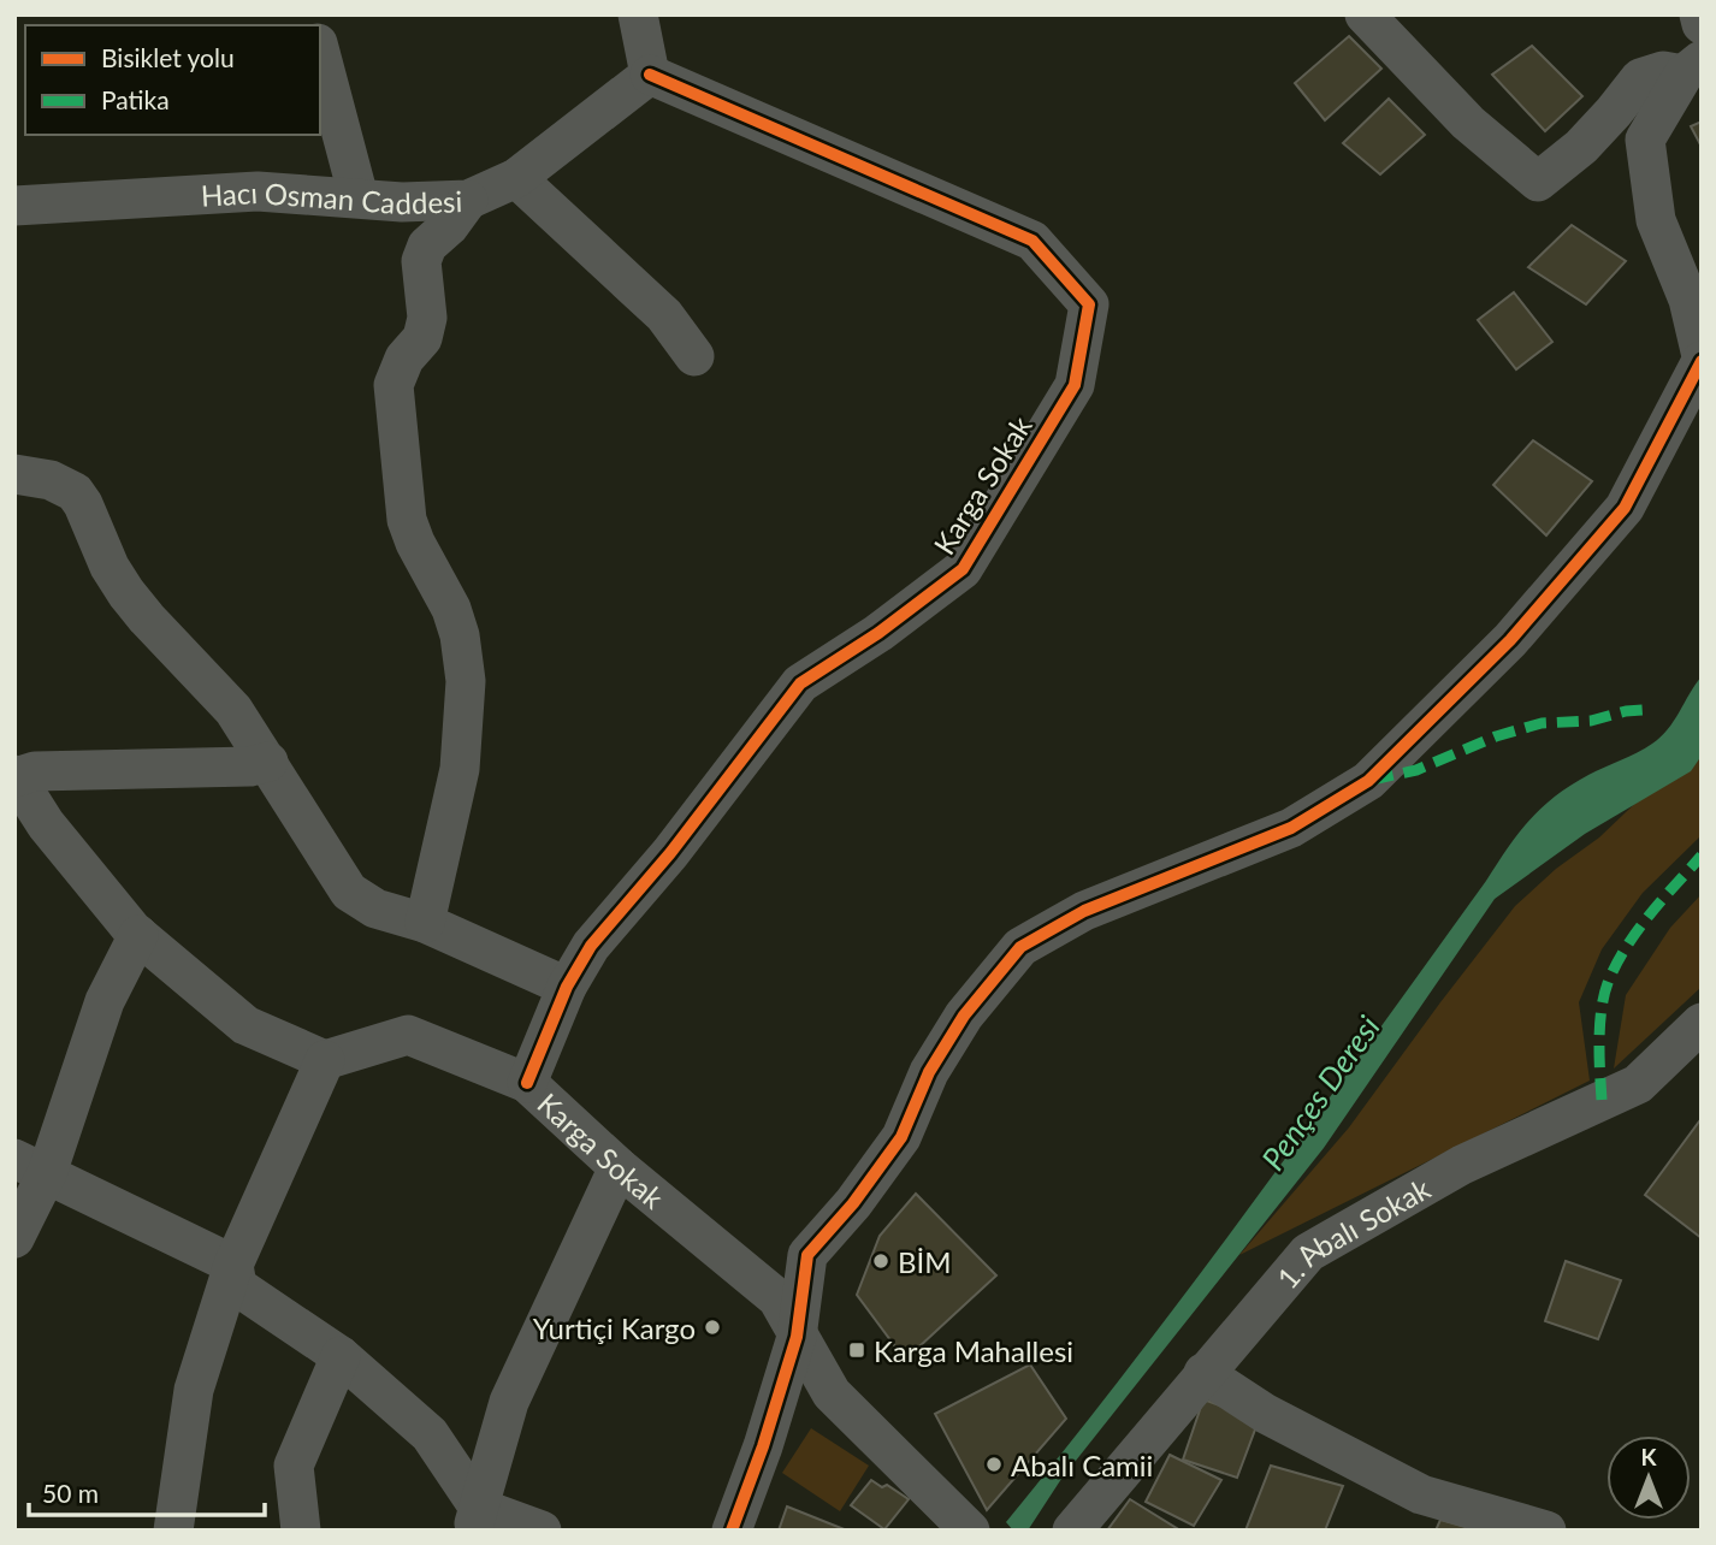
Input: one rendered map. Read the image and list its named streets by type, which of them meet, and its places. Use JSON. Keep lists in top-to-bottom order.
{
  "streets": {
    "street": ["Hacı Osman Caddesi", "Karga Sokak", "1. Abalı Sokak"]
  },
  "crossings": [
    ["Hacı Osman Caddesi", "Karga Sokak"]
  ],
  "water": ["Pençes Deresi"],
  "places": {
    "other": ["BİM", "Yurtiçi Kargo", "Abalı Camii"],
    "transit": ["Karga Mahallesi"]
  },
  "legend": ["Bisiklet yolu", "Patika"],
  "scale_bar": "50 m",
  "north": "top"
}
